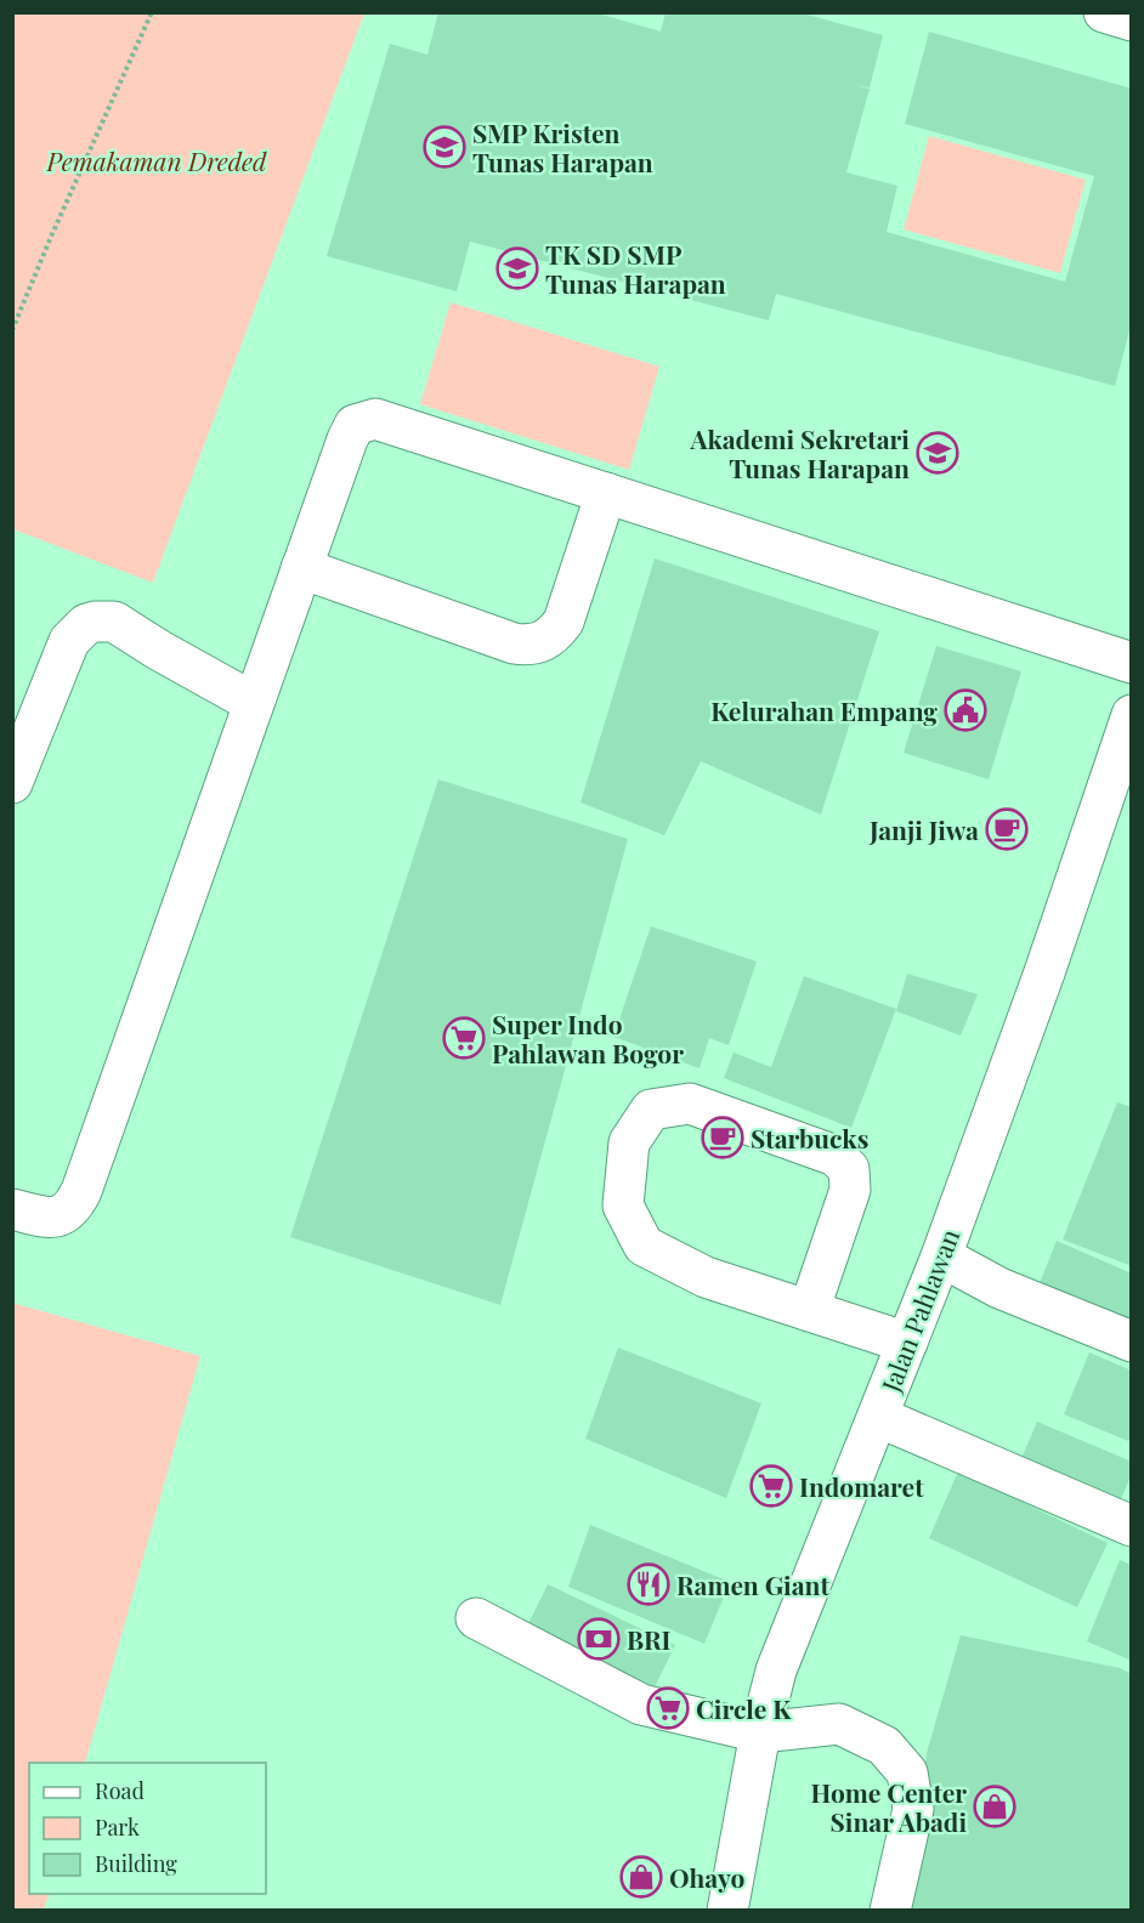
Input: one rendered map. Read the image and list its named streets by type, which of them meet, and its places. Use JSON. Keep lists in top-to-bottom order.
{
  "streets": {
    "street": ["Jalan Pahlawan"]
  },
  "parks": ["Pemakaman Dreded"],
  "places": {
    "school or university": ["SMP Kristen Tunas Harapan", "TK SD SMP Tunas Harapan", "Akademi Sekretari Tunas Harapan"],
    "public building": ["Kelurahan Empang"],
    "cafe": ["Janji Jiwa", "Starbucks"],
    "supermarket": ["Super Indo Pahlawan Bogor", "Indomaret", "Circle K"],
    "restaurant": ["Ramen Giant"],
    "bank": ["BRI"],
    "shop": ["Home Center Sinar Abadi", "Ohayo"]
  },
  "legend": ["Road", "Park", "Building"]
}
